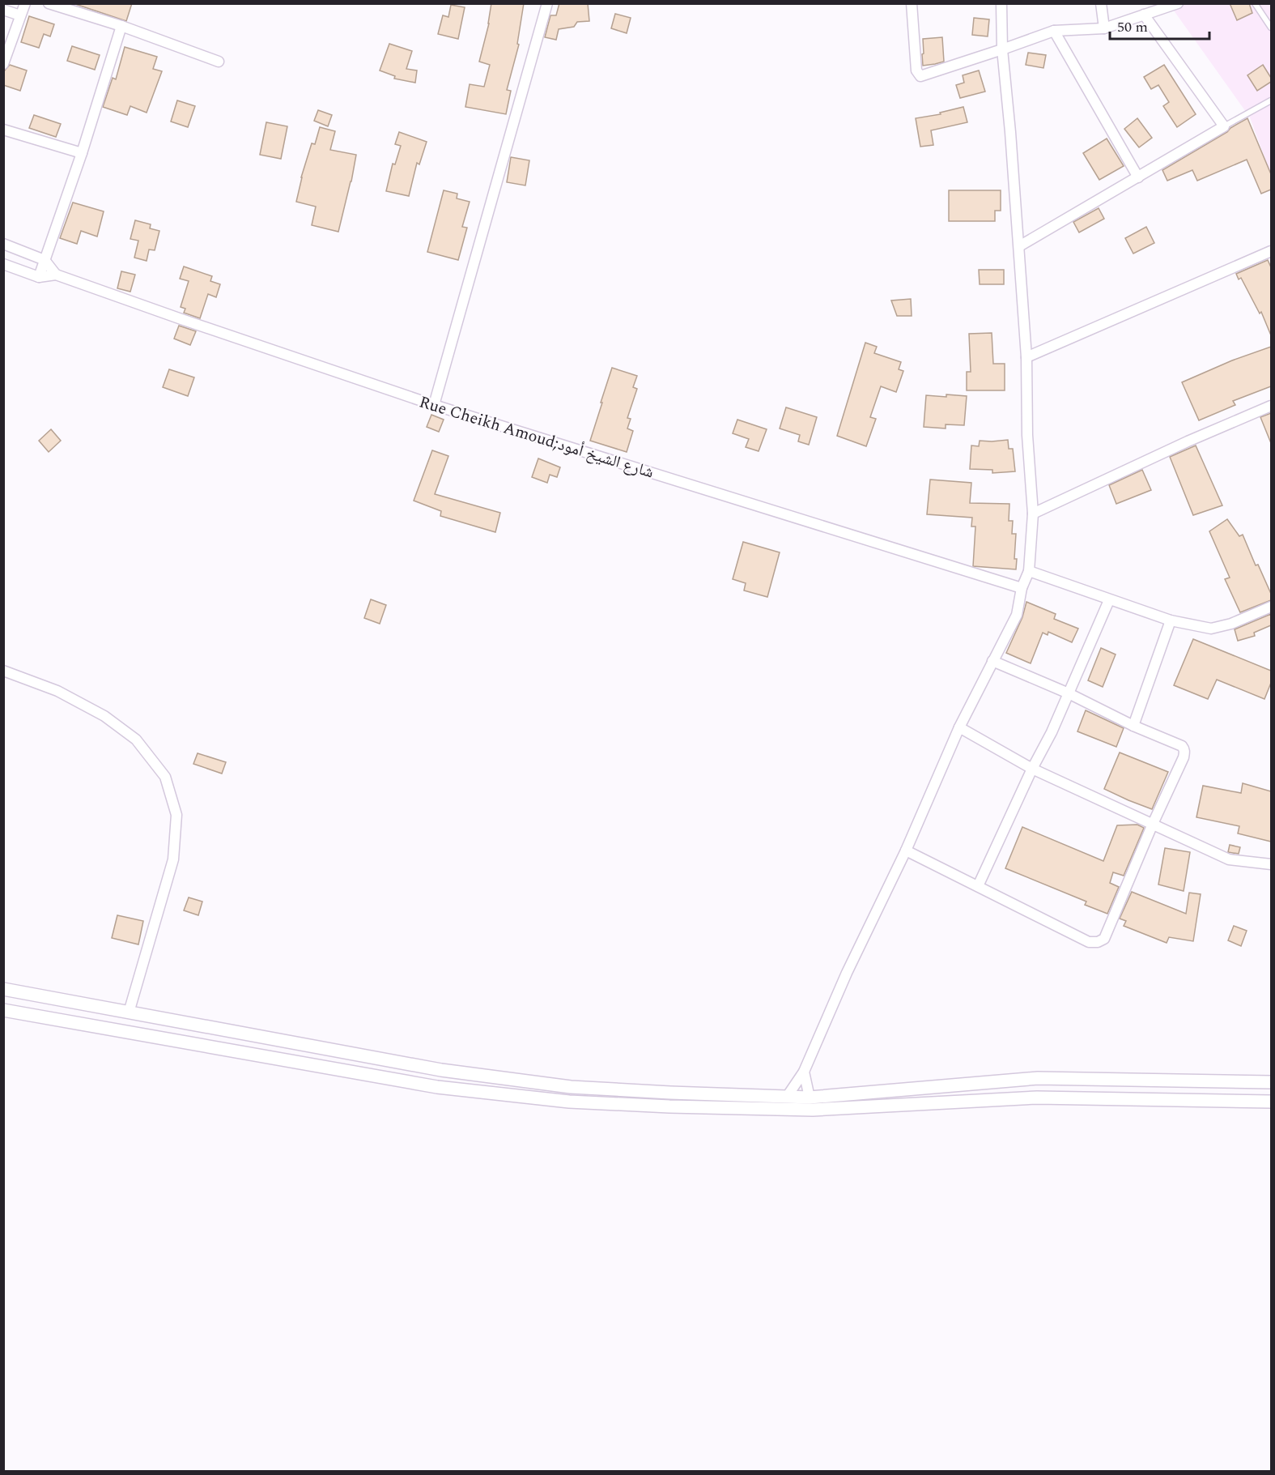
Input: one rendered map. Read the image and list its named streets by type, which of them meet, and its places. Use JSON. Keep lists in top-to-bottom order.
{
  "streets": {
    "street": ["Rue Cheikh Amoud;شارع الشيخ أمود"]
  },
  "scale_bar": "50 m"
}
